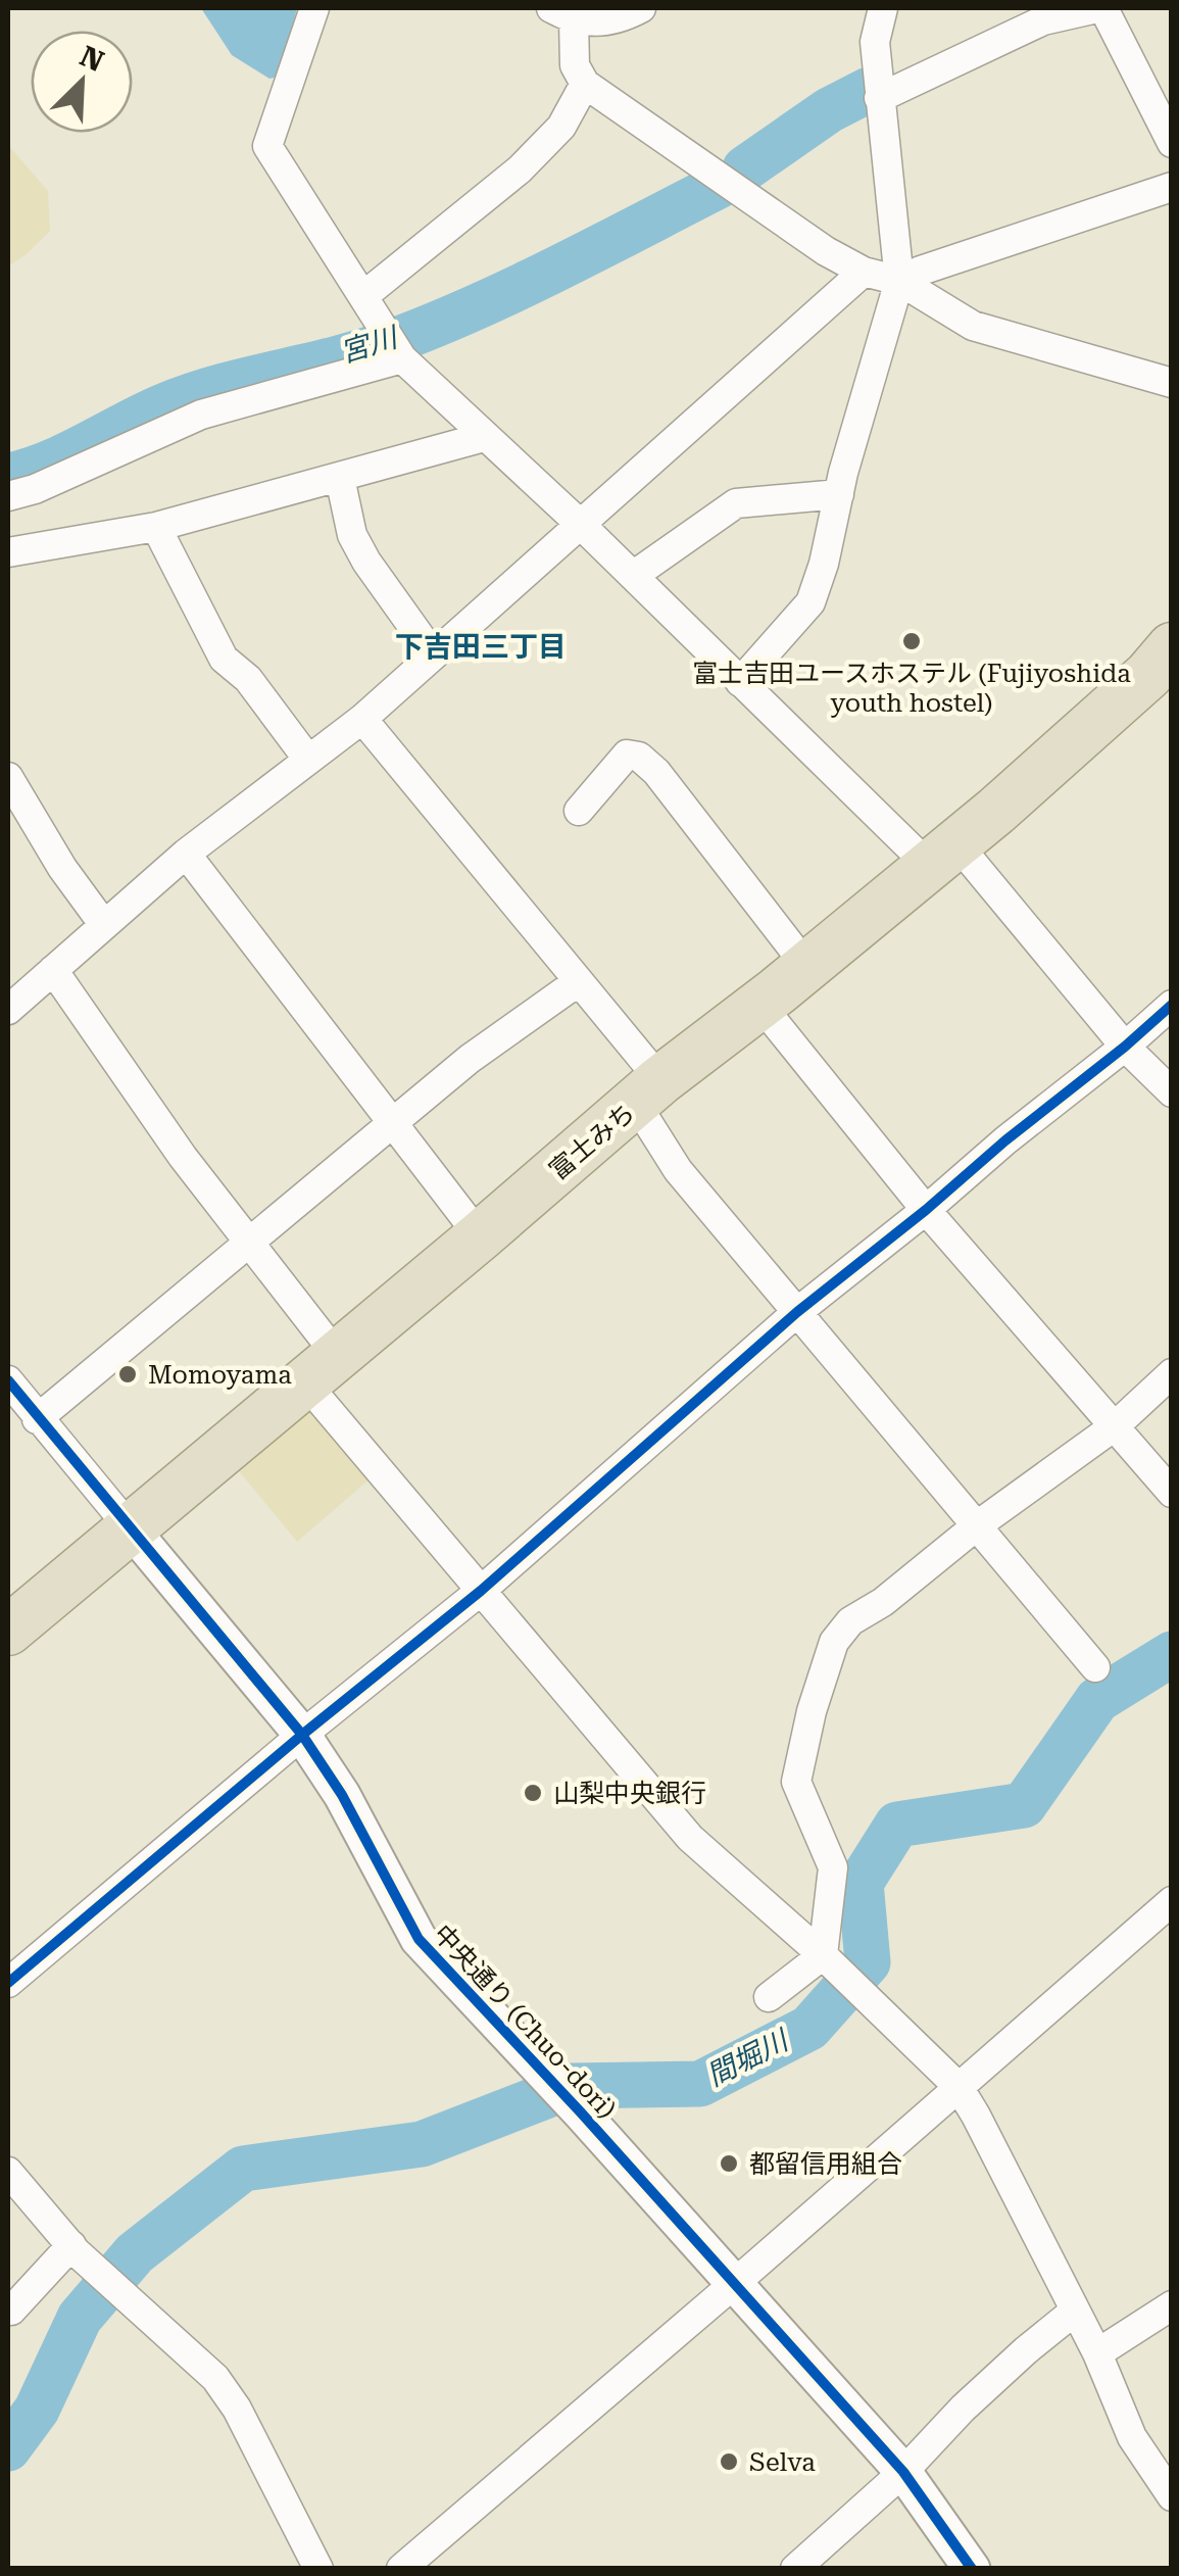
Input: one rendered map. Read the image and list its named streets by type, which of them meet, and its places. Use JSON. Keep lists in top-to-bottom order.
{
  "streets": {
    "highway": ["富士みち"],
    "street": ["中央通り (Chuo-dori)"]
  },
  "crossings": [
    ["富士みち", "中央通り (Chuo-dori)"]
  ],
  "districts": ["下吉田三丁目"],
  "water": ["宮川", "間堀川"],
  "places": [
    "富士吉田ユースホステル (Fujiyoshida youth hostel)",
    "Momoyama",
    "山梨中央銀行",
    "都留信用組合",
    "Selva"
  ],
  "north": "top right"
}
